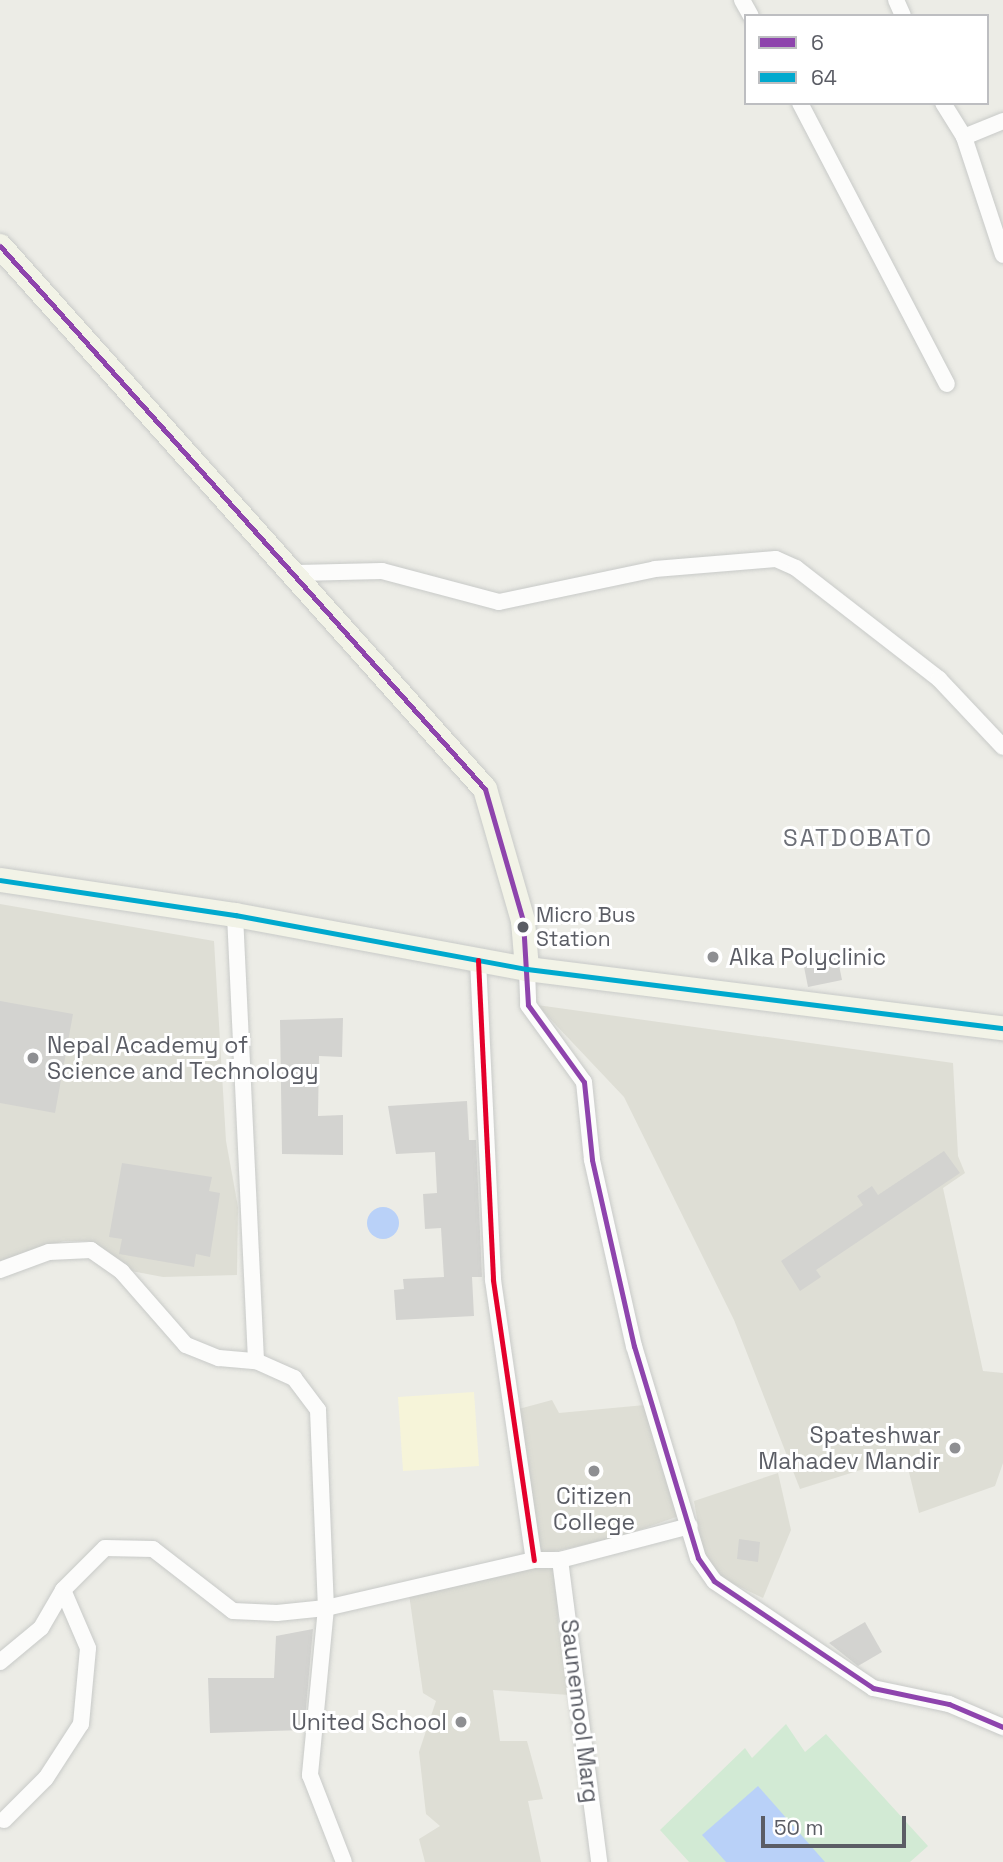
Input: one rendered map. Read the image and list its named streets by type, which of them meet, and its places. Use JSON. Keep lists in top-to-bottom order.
{
  "streets": {
    "street": ["Saunemool Marg"]
  },
  "districts": ["SATDOBATO"],
  "places": [
    "Micro Bus Station",
    "Alka Polyclinic",
    "Nepal Academy of Science and Technology",
    "Spateshwar Mahadev Mandir",
    "Citizen College",
    "United School"
  ],
  "lines": ["transit line 6", "transit line 64"],
  "legend": ["6", "64"],
  "scale_bar": "50 m"
}
